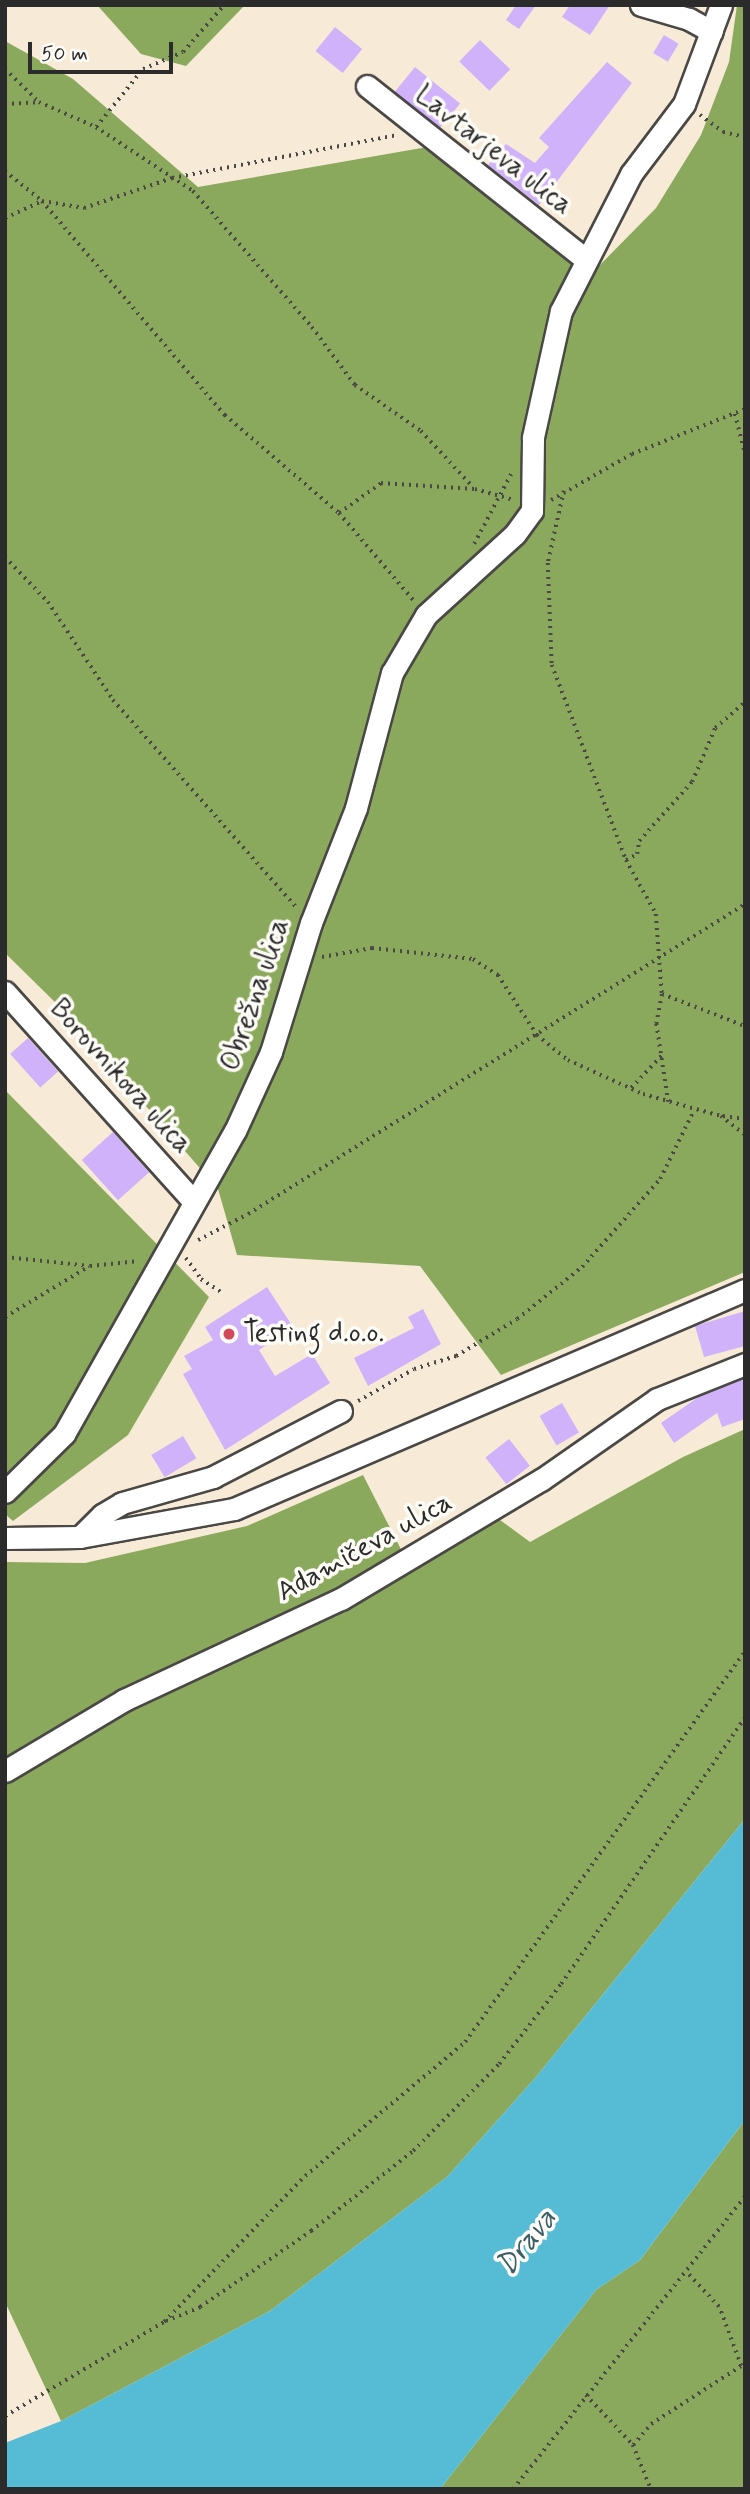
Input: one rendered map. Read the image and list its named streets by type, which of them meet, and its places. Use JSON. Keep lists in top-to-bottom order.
{
  "streets": {
    "street": [
      "Lavtarjeva ulica",
      "Obrežna ulica",
      "Borovnikova ulica",
      "Adamičeva ulica"
    ]
  },
  "crossings": [
    ["Lavtarjeva ulica", "Obrežna ulica"],
    ["Obrežna ulica", "Borovnikova ulica"]
  ],
  "water": ["Drava"],
  "places": ["Testing d.o.o."],
  "scale_bar": "50 m"
}
